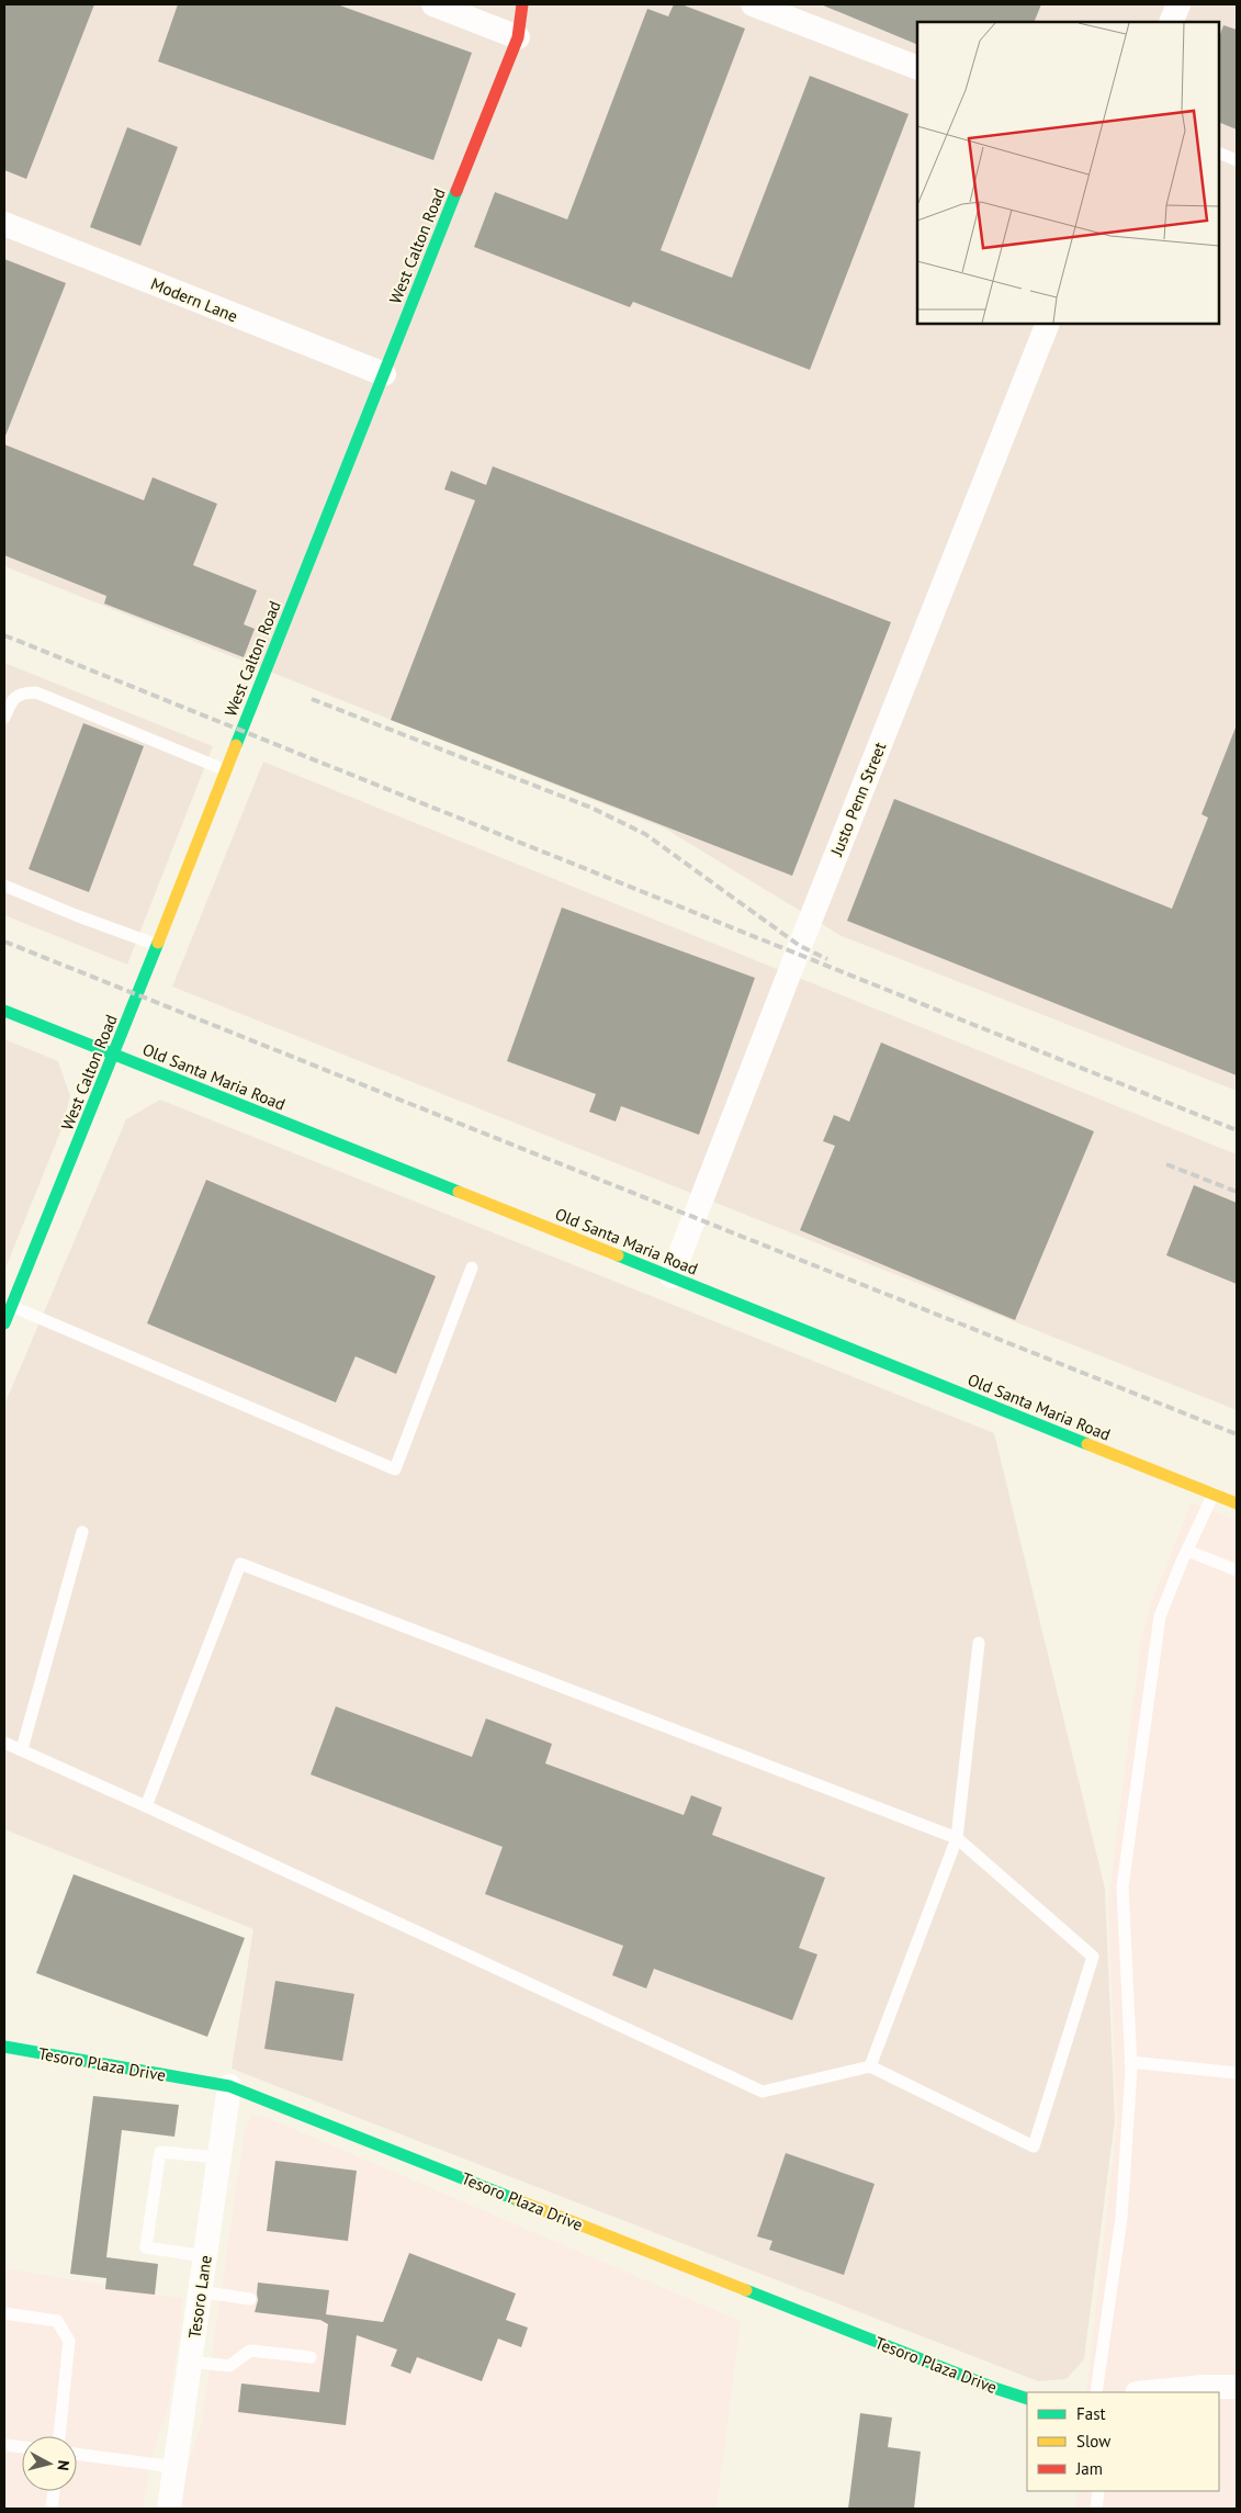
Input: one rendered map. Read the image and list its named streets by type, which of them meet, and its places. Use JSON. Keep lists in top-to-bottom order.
{
  "streets": {
    "main road": ["West Calton Road", "Old Santa Maria Road", "Tesoro Plaza Drive"],
    "street": ["Modern Lane", "Justo Penn Street", "Tesoro Lane"]
  },
  "crossings": [
    ["West Calton Road", "Modern Lane"],
    ["West Calton Road", "Old Santa Maria Road"],
    ["Justo Penn Street", "Old Santa Maria Road"],
    ["Tesoro Plaza Drive", "Tesoro Lane"]
  ],
  "legend": ["Fast", "Slow", "Jam"],
  "north": "right"
}
